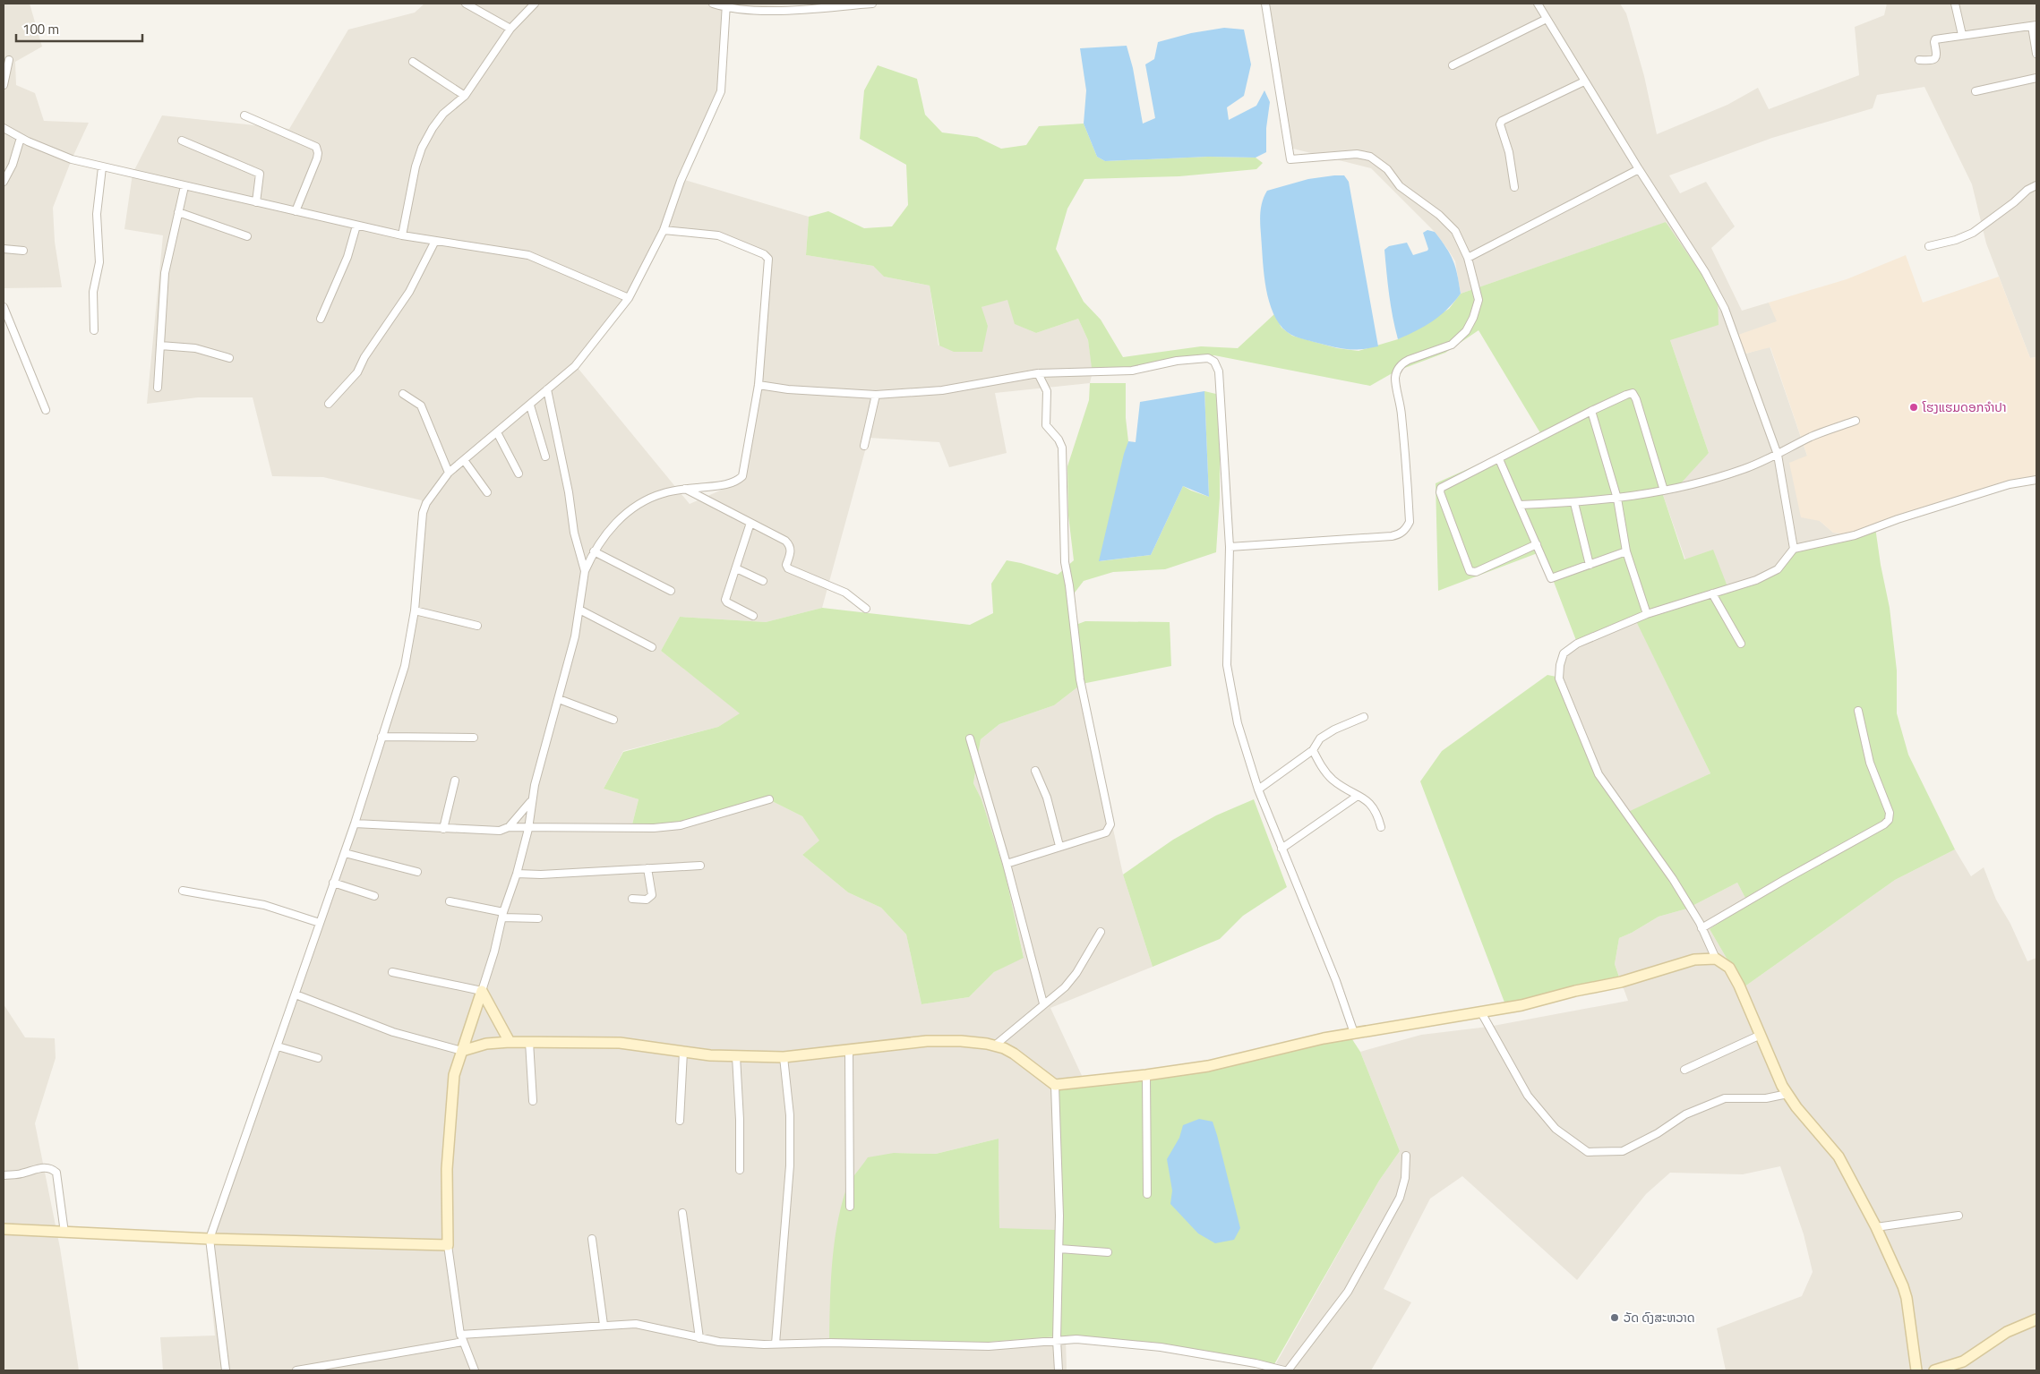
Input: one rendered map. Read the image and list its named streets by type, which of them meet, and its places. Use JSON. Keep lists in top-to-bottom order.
{
  "places": ["ໂຮງແຮມດອກຈຳປາ", "ວັດ ດົງສະຫວາດ"],
  "scale_bar": "100 m"
}
